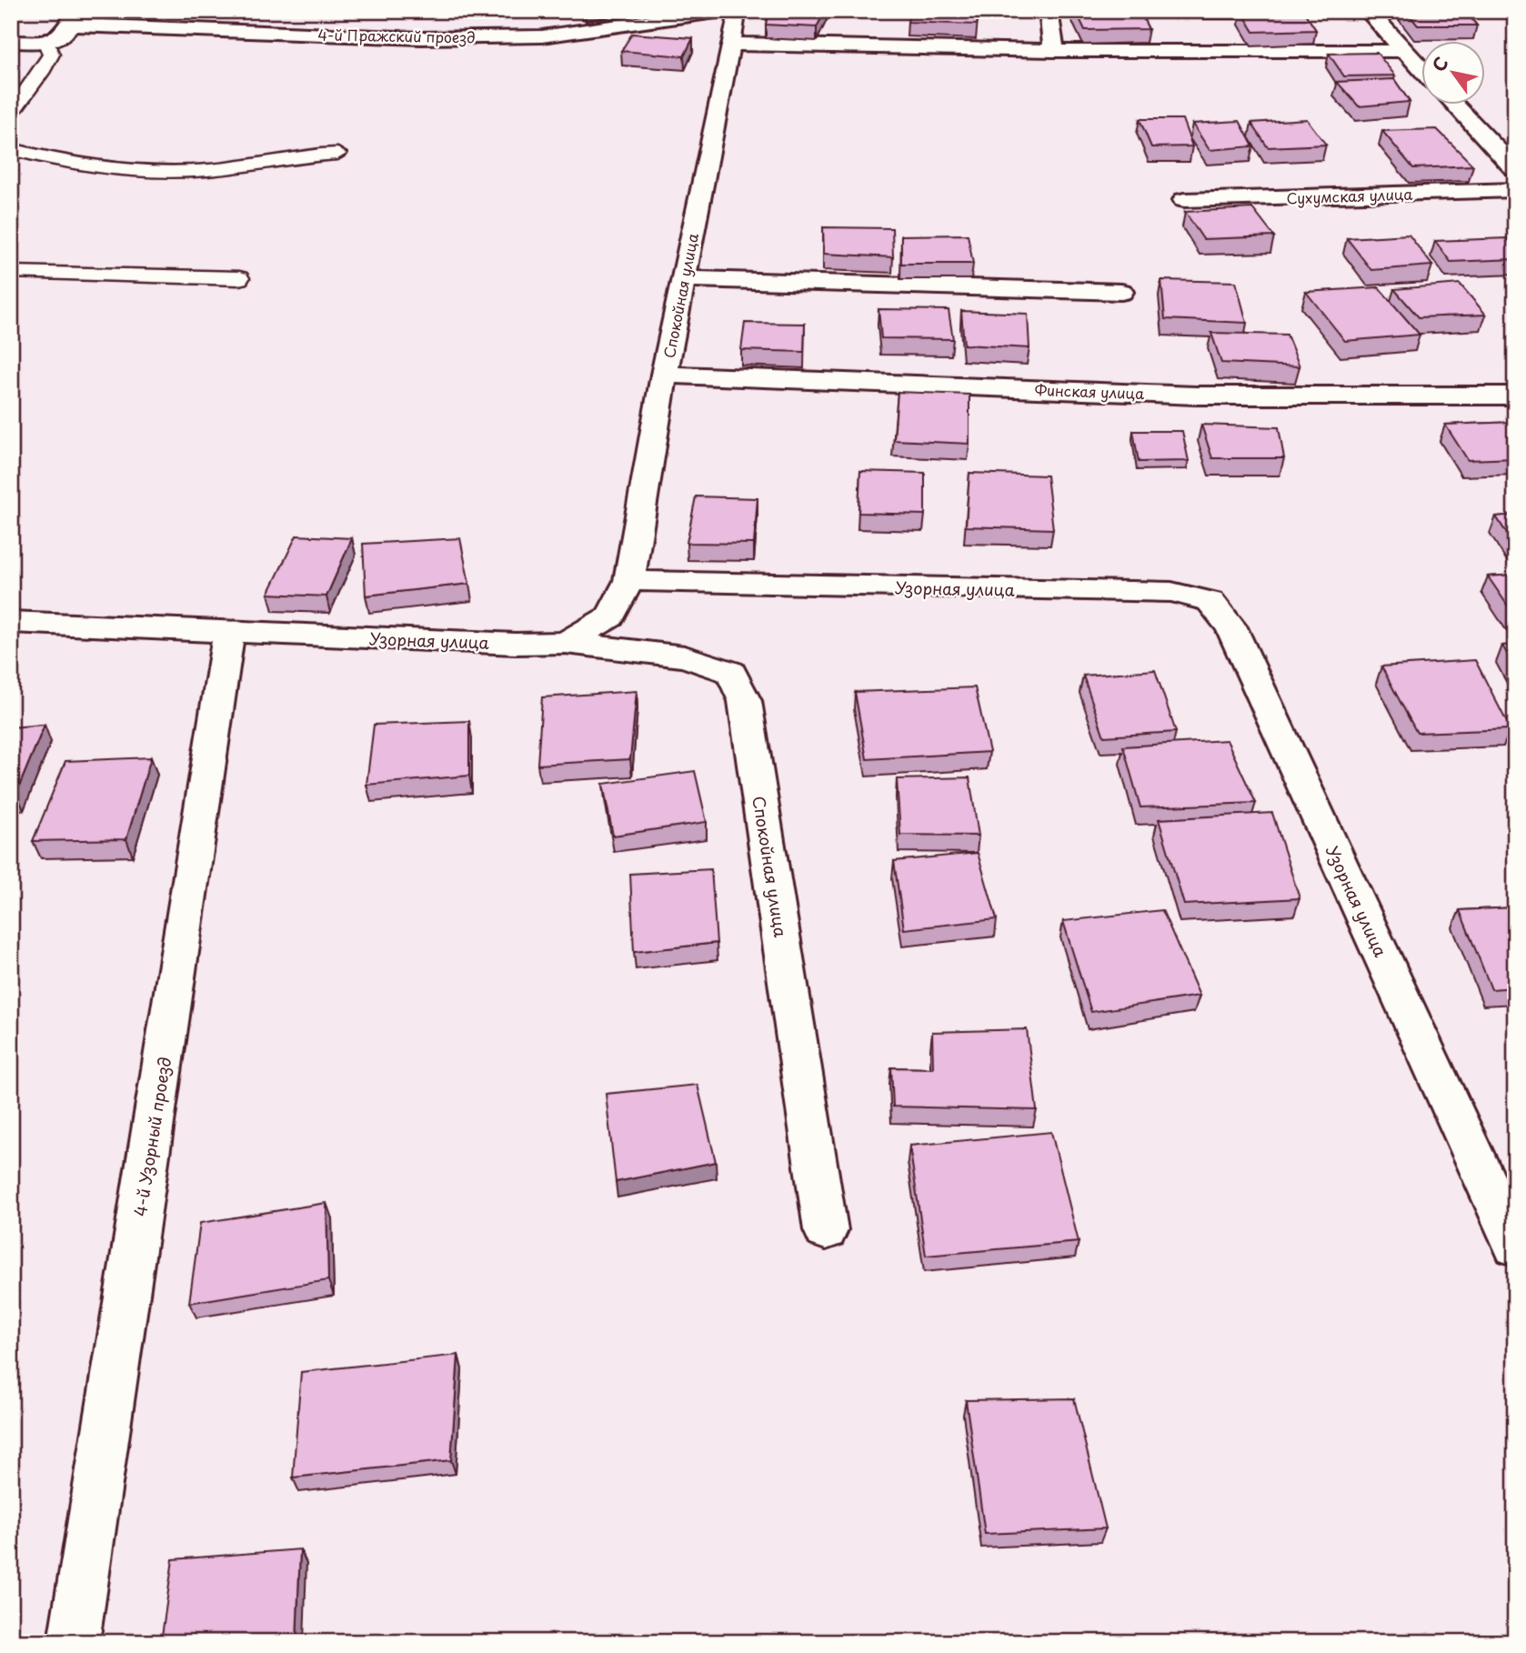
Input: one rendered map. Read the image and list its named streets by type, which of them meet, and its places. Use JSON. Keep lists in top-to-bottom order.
{
  "streets": {
    "street": [
      "4-й Пражский проезд",
      "Сухумская улица",
      "Спокойная улица",
      "Финская улица",
      "Узорная улица",
      "4-й Узорный проезд"
    ]
  },
  "crossings": [
    ["Спокойная улица", "Финская улица"],
    ["Спокойная улица", "Узорная улица"],
    ["Узорная улица", "4-й Узорный проезд"]
  ],
  "north": "top left"
}
